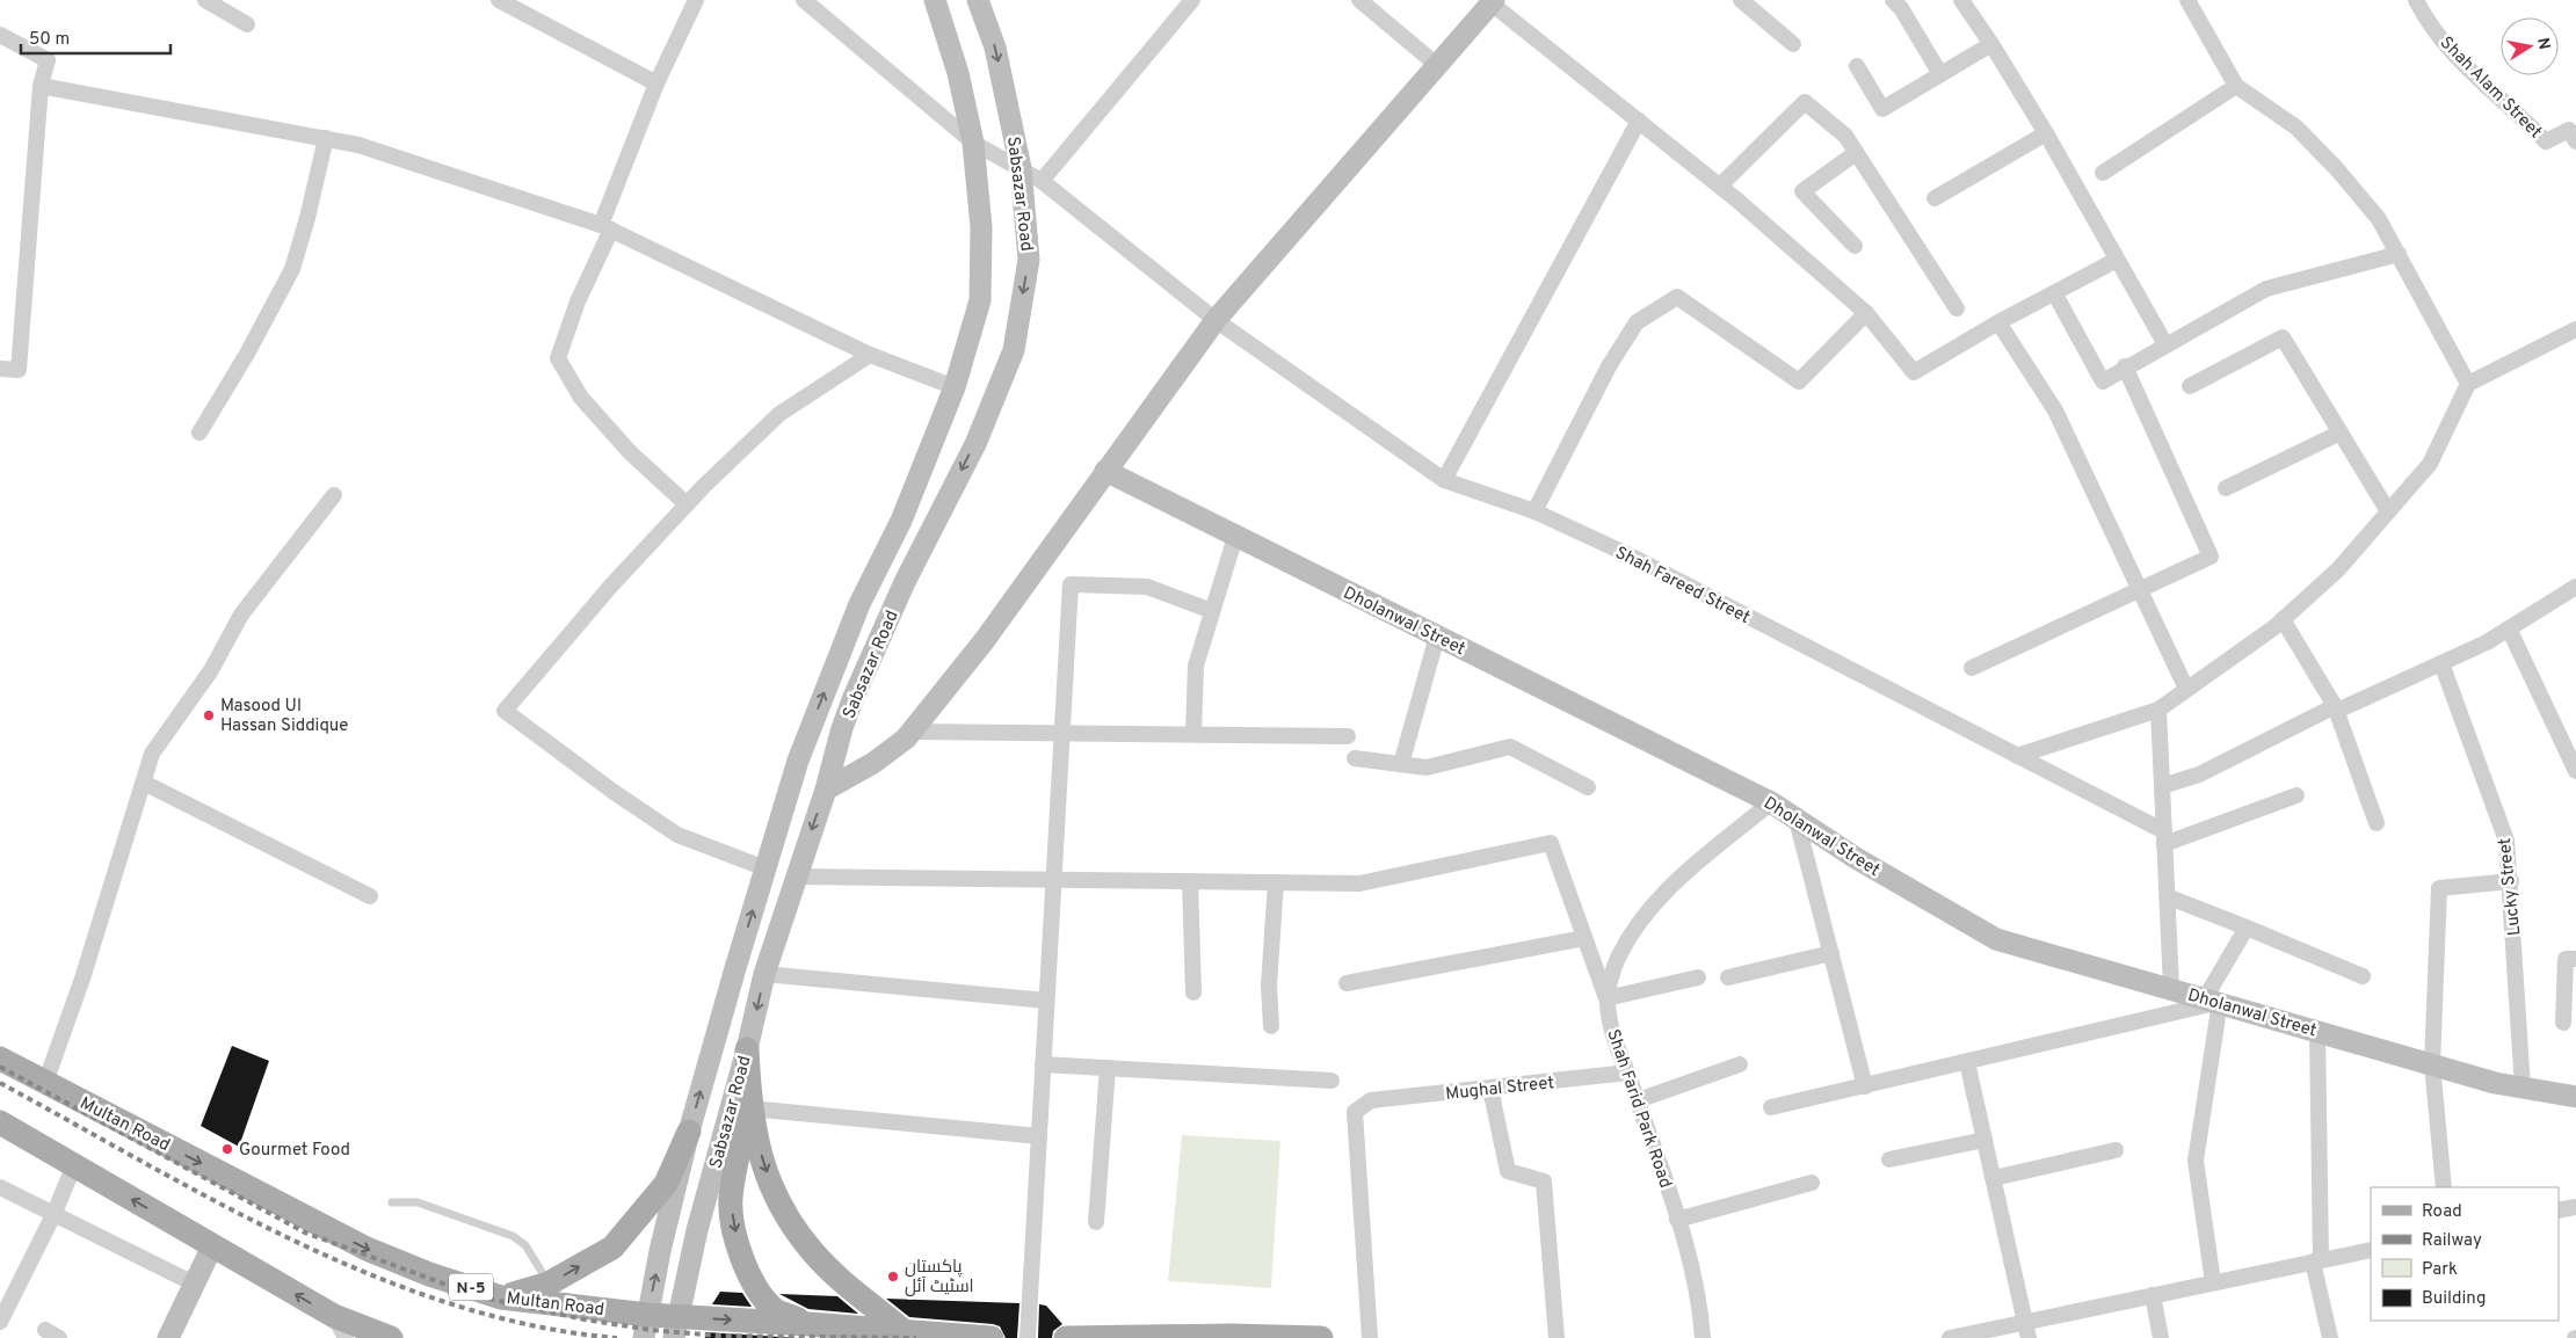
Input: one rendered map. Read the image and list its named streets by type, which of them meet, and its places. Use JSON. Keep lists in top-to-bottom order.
{
  "streets": {
    "main road": [
      "Sabsazar Road",
      "Dholanwal Street",
      "Multan Road",
      "N-5"
    ],
    "street": [
      "Shah Alam Street",
      "Shah Fareed Street",
      "Lucky Street",
      "Mughal Street",
      "Shah Farid Park Road"
    ]
  },
  "crossings": [
    ["Sabsazar Road", "Shah Fareed Street"],
    ["Sabsazar Road", "Multan Road"],
    ["Dholanwal Street", "Lucky Street"],
    ["Dholanwal Street", "Shah Farid Park Road"],
    ["Mughal Street", "Shah Farid Park Road"]
  ],
  "places": ["Masood Ul Hassan Siddique", "Gourmet Food", "پاکستان اسٹیٹ آئل"],
  "legend": [
    "Road",
    "Railway",
    "Park",
    "Building"
  ],
  "scale_bar": "50 m",
  "north": "right"
}
